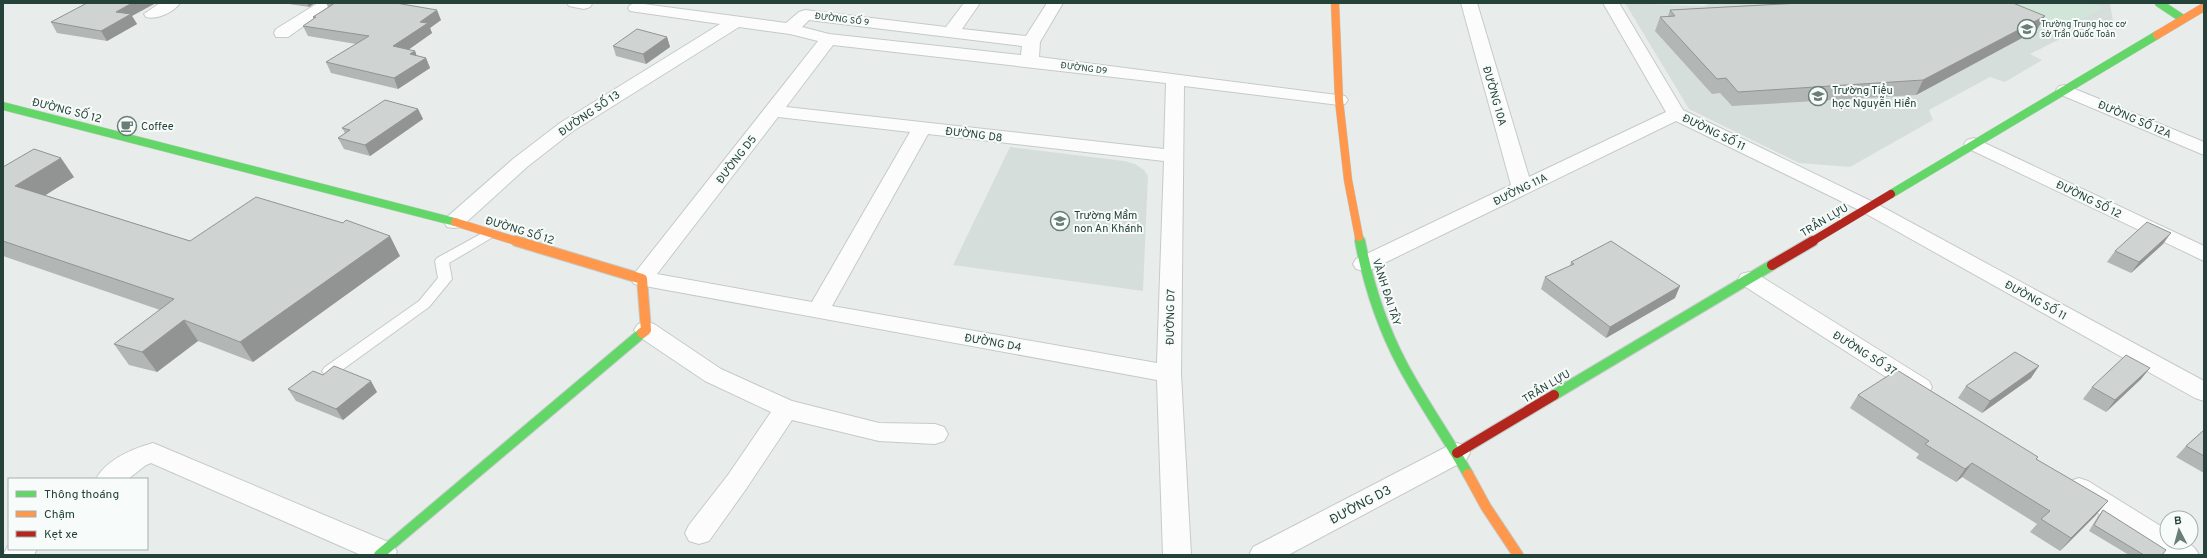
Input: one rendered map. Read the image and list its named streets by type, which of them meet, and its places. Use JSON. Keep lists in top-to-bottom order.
{
  "streets": {
    "street": [
      "ĐƯỜNG SỐ 9",
      "ĐƯỜNG D9",
      "ĐƯỜNG 10A",
      "ĐƯỜNG SỐ 12",
      "ĐƯỜNG SỐ 13",
      "ĐƯỜNG SỐ 12A",
      "ĐƯỜNG SỐ 11",
      "ĐƯỜNG D8",
      "ĐƯỜNG D5",
      "ĐƯỜNG 11A",
      "TRẦN LỰU",
      "VÀNH ĐAI TÂY",
      "ĐƯỜNG D7",
      "ĐƯỜNG D4",
      "ĐƯỜNG SỐ 37",
      "ĐƯỜNG D3"
    ]
  },
  "crossings": [
    ["ĐƯỜNG SỐ 9", "ĐƯỜNG D9"],
    ["ĐƯỜNG D9", "ĐƯỜNG D5"],
    ["ĐƯỜNG D9", "VÀNH ĐAI TÂY"],
    ["ĐƯỜNG D9", "ĐƯỜNG D7"],
    ["ĐƯỜNG 10A", "ĐƯỜNG 11A"],
    ["ĐƯỜNG SỐ 12", "ĐƯỜNG SỐ 13"],
    ["ĐƯỜNG SỐ 12", "ĐƯỜNG D5"],
    ["ĐƯỜNG SỐ 12", "TRẦN LỰU"],
    ["ĐƯỜNG SỐ 12", "ĐƯỜNG D4"],
    ["ĐƯỜNG SỐ 12A", "TRẦN LỰU"],
    ["ĐƯỜNG SỐ 11", "ĐƯỜNG 11A"],
    ["ĐƯỜNG SỐ 11", "TRẦN LỰU"],
    ["ĐƯỜNG D8", "ĐƯỜNG D5"],
    ["ĐƯỜNG D8", "ĐƯỜNG D7"],
    ["ĐƯỜNG D5", "ĐƯỜNG D4"],
    ["ĐƯỜNG 11A", "VÀNH ĐAI TÂY"],
    ["TRẦN LỰU", "VÀNH ĐAI TÂY"],
    ["TRẦN LỰU", "ĐƯỜNG SỐ 37"],
    ["TRẦN LỰU", "ĐƯỜNG D3"],
    ["VÀNH ĐAI TÂY", "ĐƯỜNG D3"],
    ["ĐƯỜNG D7", "ĐƯỜNG D4"]
  ],
  "places": {
    "school or university": ["Trường Trung học cơ sở Trần Quốc Toản", "Trường Tiểu học Nguyễn Hiền", "Trường Mầm non An Khánh"],
    "cafe": ["Coffee"]
  },
  "legend": ["Thông thoáng", "Chậm", "Kẹt xe"],
  "north": "top"
}
